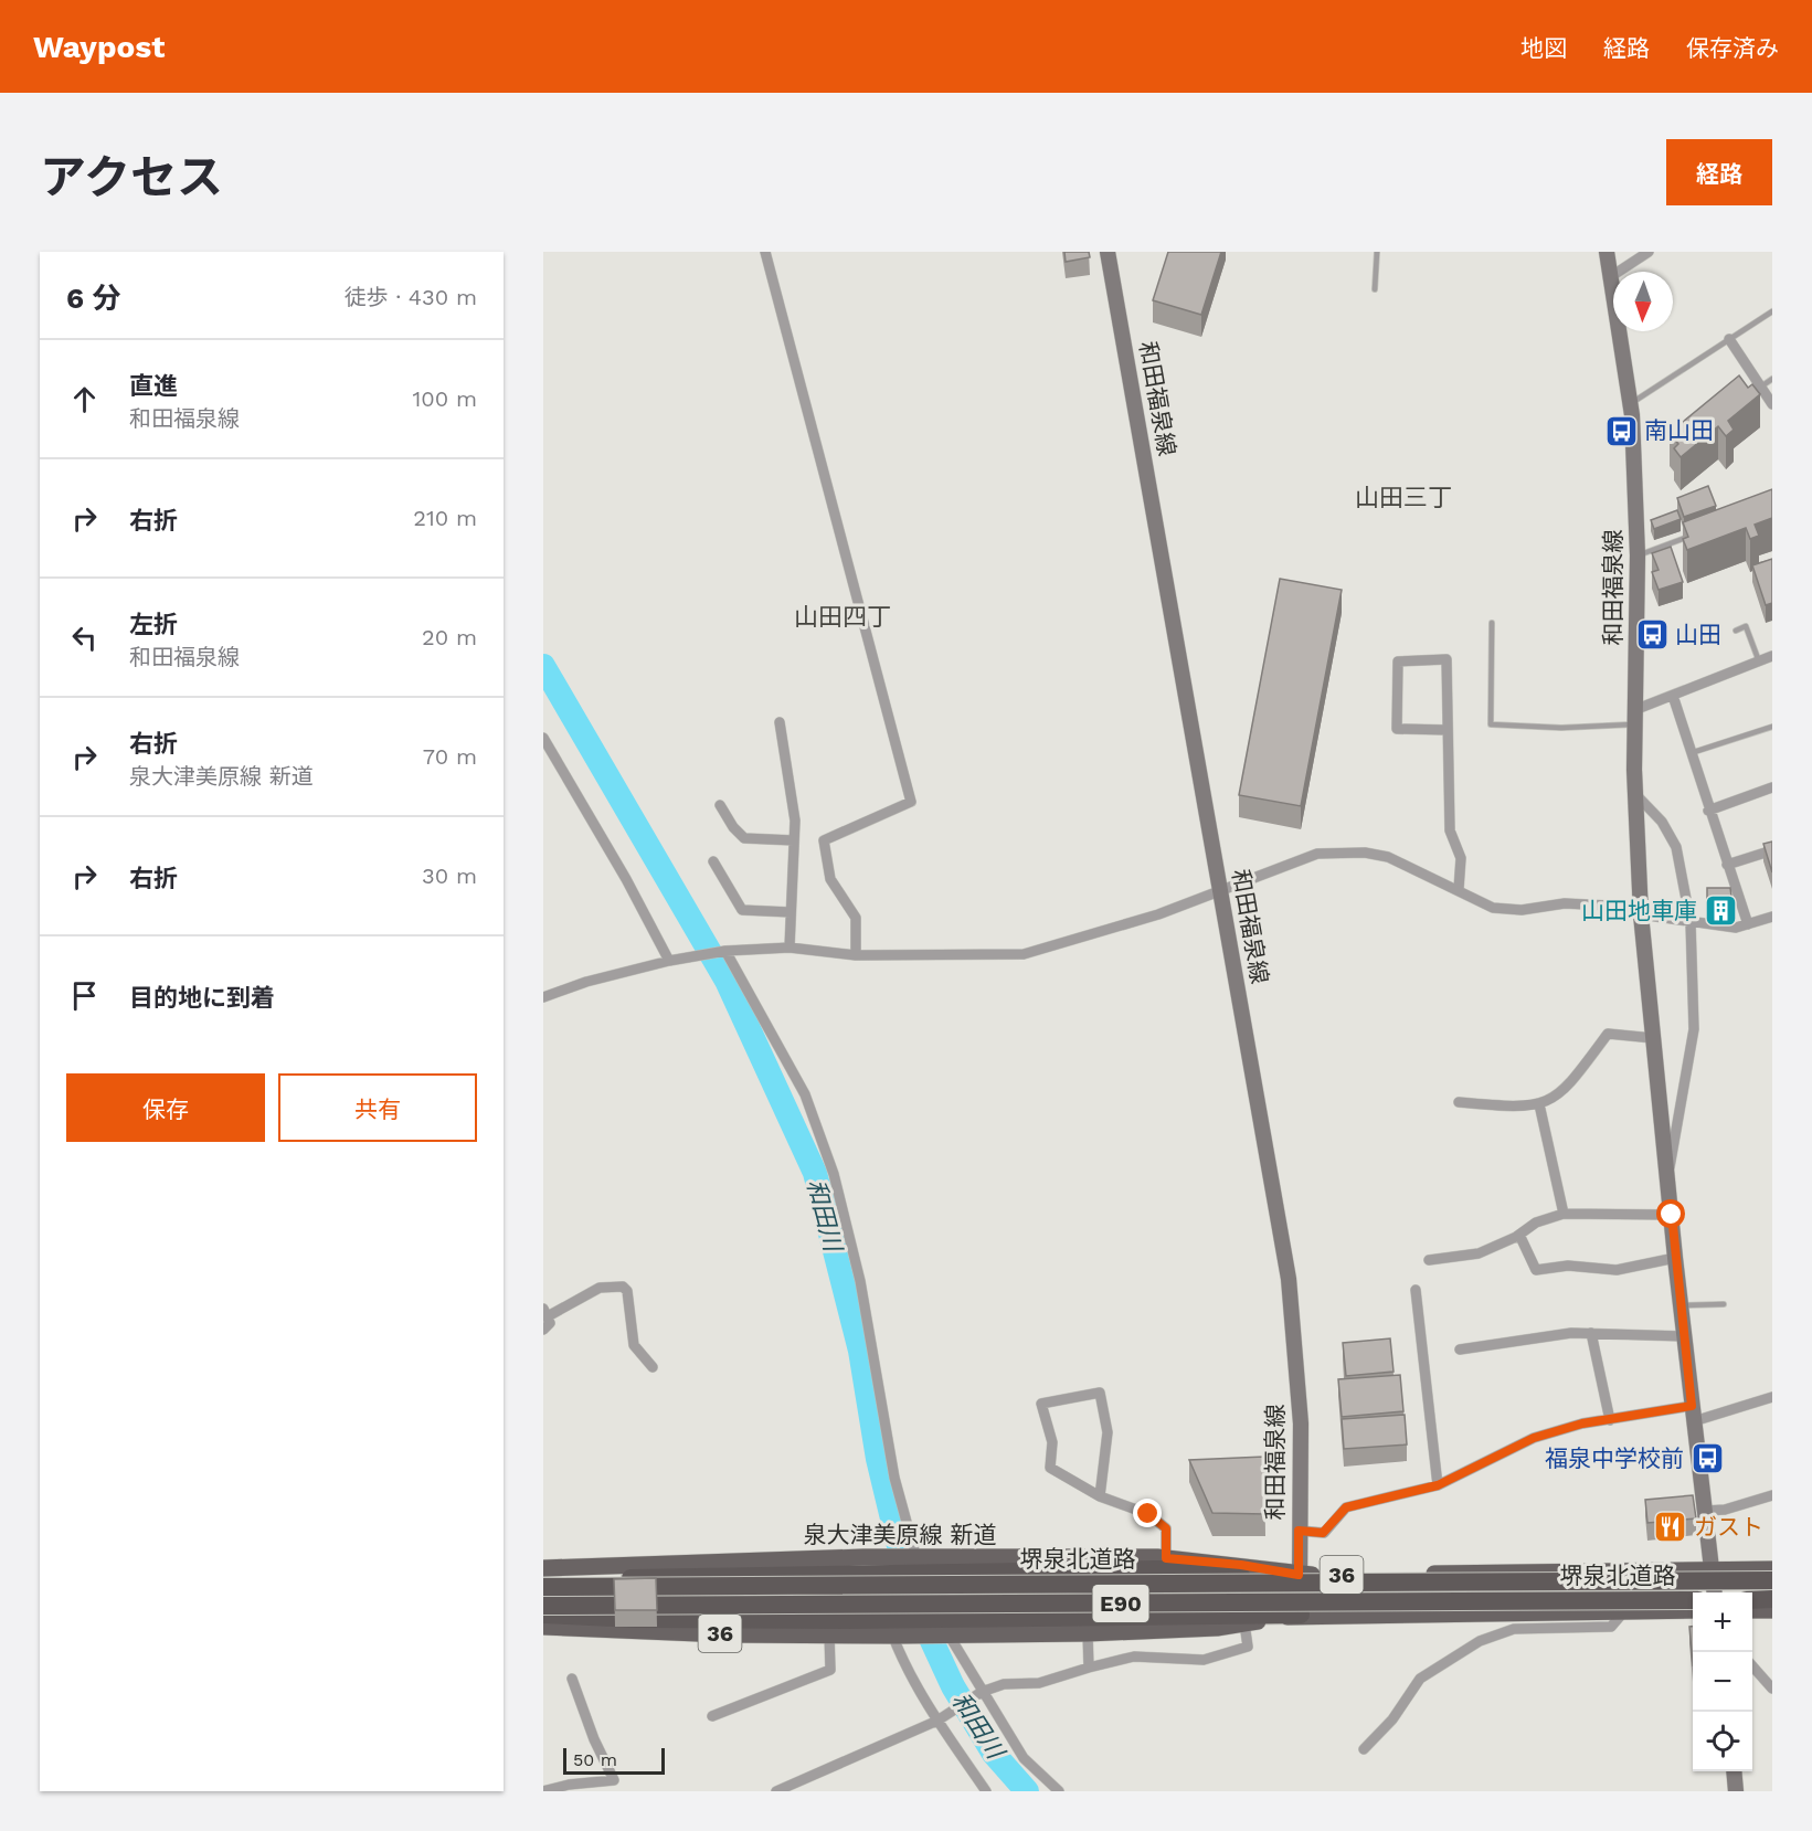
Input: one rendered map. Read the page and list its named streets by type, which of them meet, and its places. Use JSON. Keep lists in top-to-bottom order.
{
  "streets": {
    "highway": ["堺泉北道路", "E90"],
    "main road": ["和田福泉線", "泉大津美原線 新道", "36"]
  },
  "crossings": [
    ["和田福泉線", "36"]
  ],
  "districts": ["山田三丁", "山田四丁"],
  "water": ["和田川"],
  "places": {
    "bus stop": ["南山田", "山田", "福泉中学校前"],
    "building": ["山田地車庫"],
    "restaurant": ["ガスト"]
  },
  "scale_bar": "50 m",
  "north": "bottom",
  "page": {
    "header": "Waypost",
    "nav": ["地図", "経路", "保存済み"],
    "title": "アクセス",
    "buttons": [
      "経路",
      ["保存", "共有"]
    ],
    "heading": ["6 分", "徒歩 · 430 m"],
    "list": [
      ["直進", "和田福泉線", "100 m"],
      ["右折", "210 m"],
      ["左折", "和田福泉線", "20 m"],
      ["右折", "泉大津美原線 新道", "70 m"],
      ["右折", "30 m"],
      "目的地に到着"
    ],
    "map_buttons": ["+", "−"],
    "scale": "50 m"
  }
}
